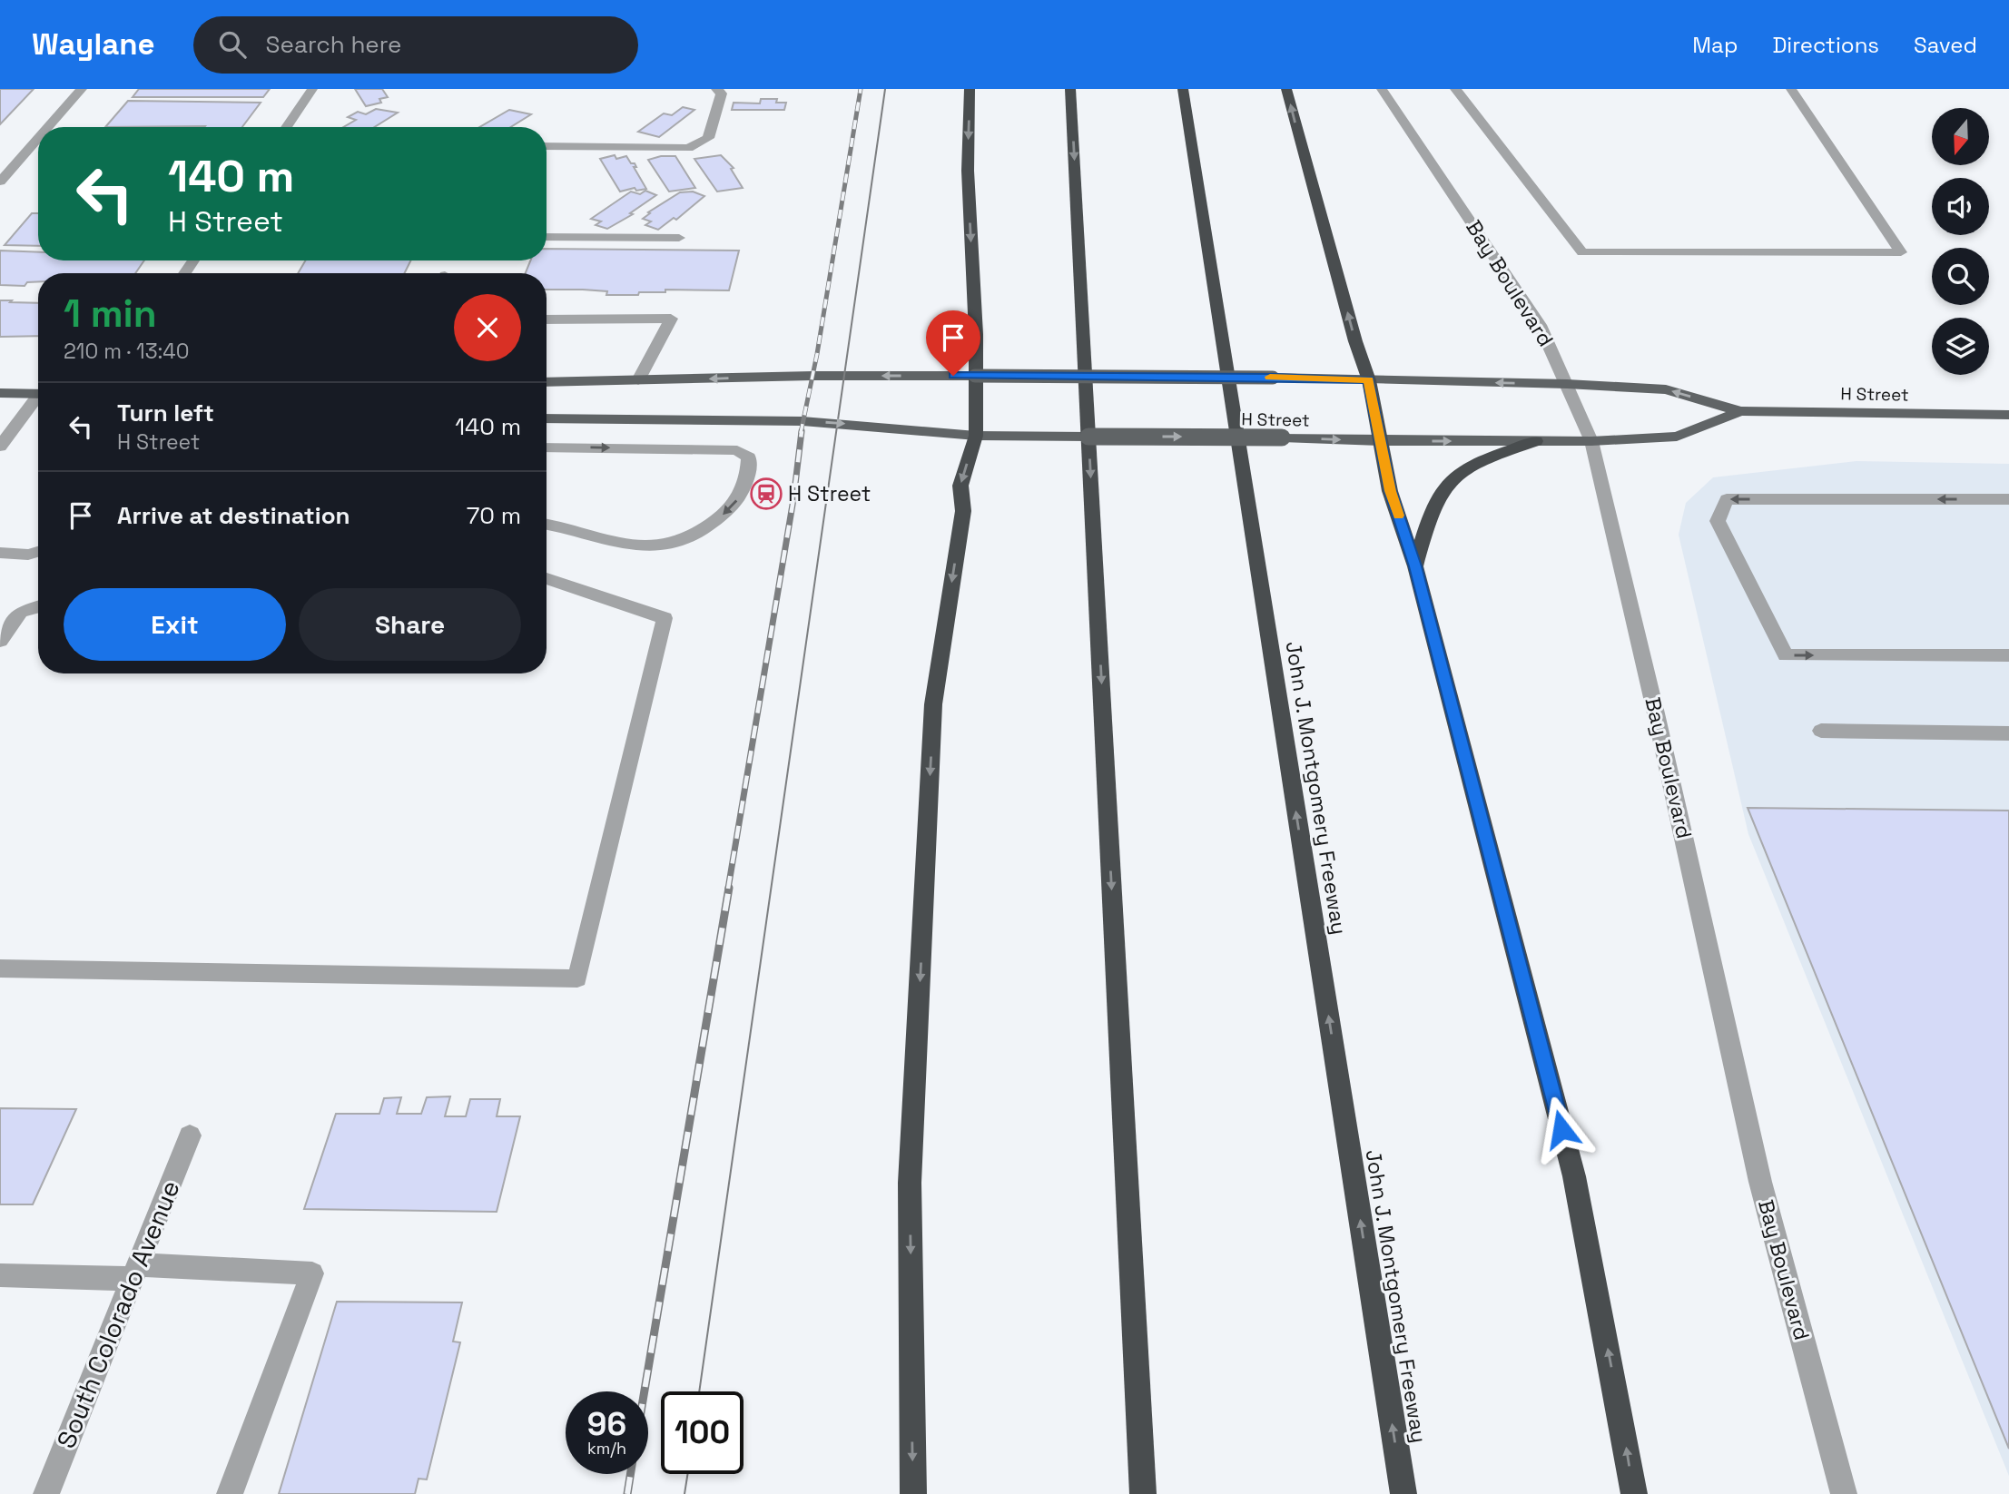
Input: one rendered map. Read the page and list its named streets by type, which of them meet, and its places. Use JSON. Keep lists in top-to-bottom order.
{
  "streets": {
    "highway": ["John J. Montgomery Freeway"],
    "main road": ["H Street"],
    "street": ["Bay Boulevard", "South Colorado Avenue"]
  },
  "crossings": [
    ["Bay Boulevard", "H Street"]
  ],
  "places": {
    "station": ["H Street"]
  },
  "north": "bottom",
  "page": {
    "header": "Waylane",
    "search": "Search here",
    "nav": ["Map", "Directions", "Saved"],
    "turn": ["140 m", "H Street"],
    "heading": ["1 min", "210 m · 13:40"],
    "list": [
      {
        "name": "Turn left",
        "note": "H Street",
        "value": "140 m"
      },
      {
        "name": "Arrive at destination",
        "value": "70 m"
      }
    ],
    "buttons": ["Exit", "Share"],
    "speed": "96 km/h",
    "limit": "100"
  }
}
